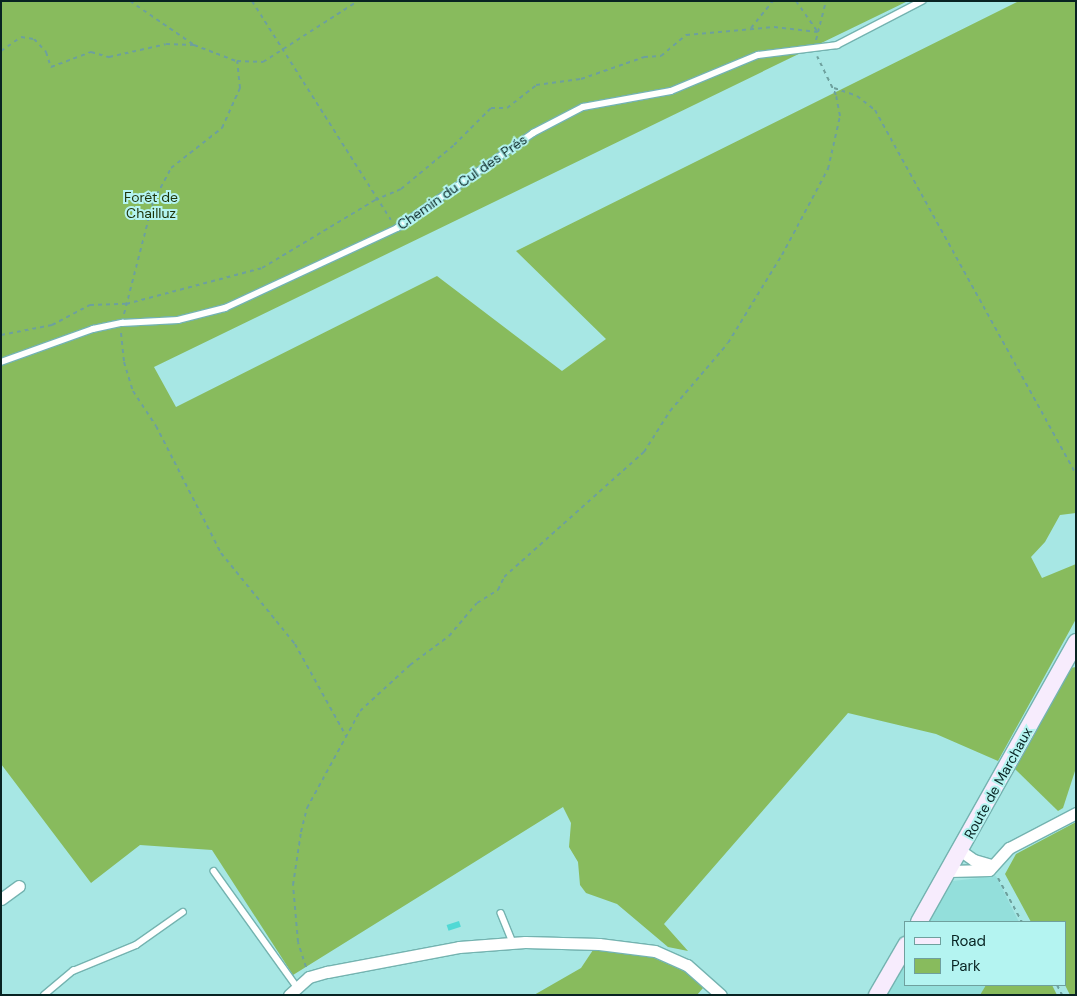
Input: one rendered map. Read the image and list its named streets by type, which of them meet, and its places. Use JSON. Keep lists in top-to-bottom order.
{
  "streets": {
    "main road": ["Route de Marchaux"],
    "lane": ["Chemin du Cul des Prés"]
  },
  "parks": ["Forêt de Chailluz"],
  "legend": ["Road", "Park"]
}
